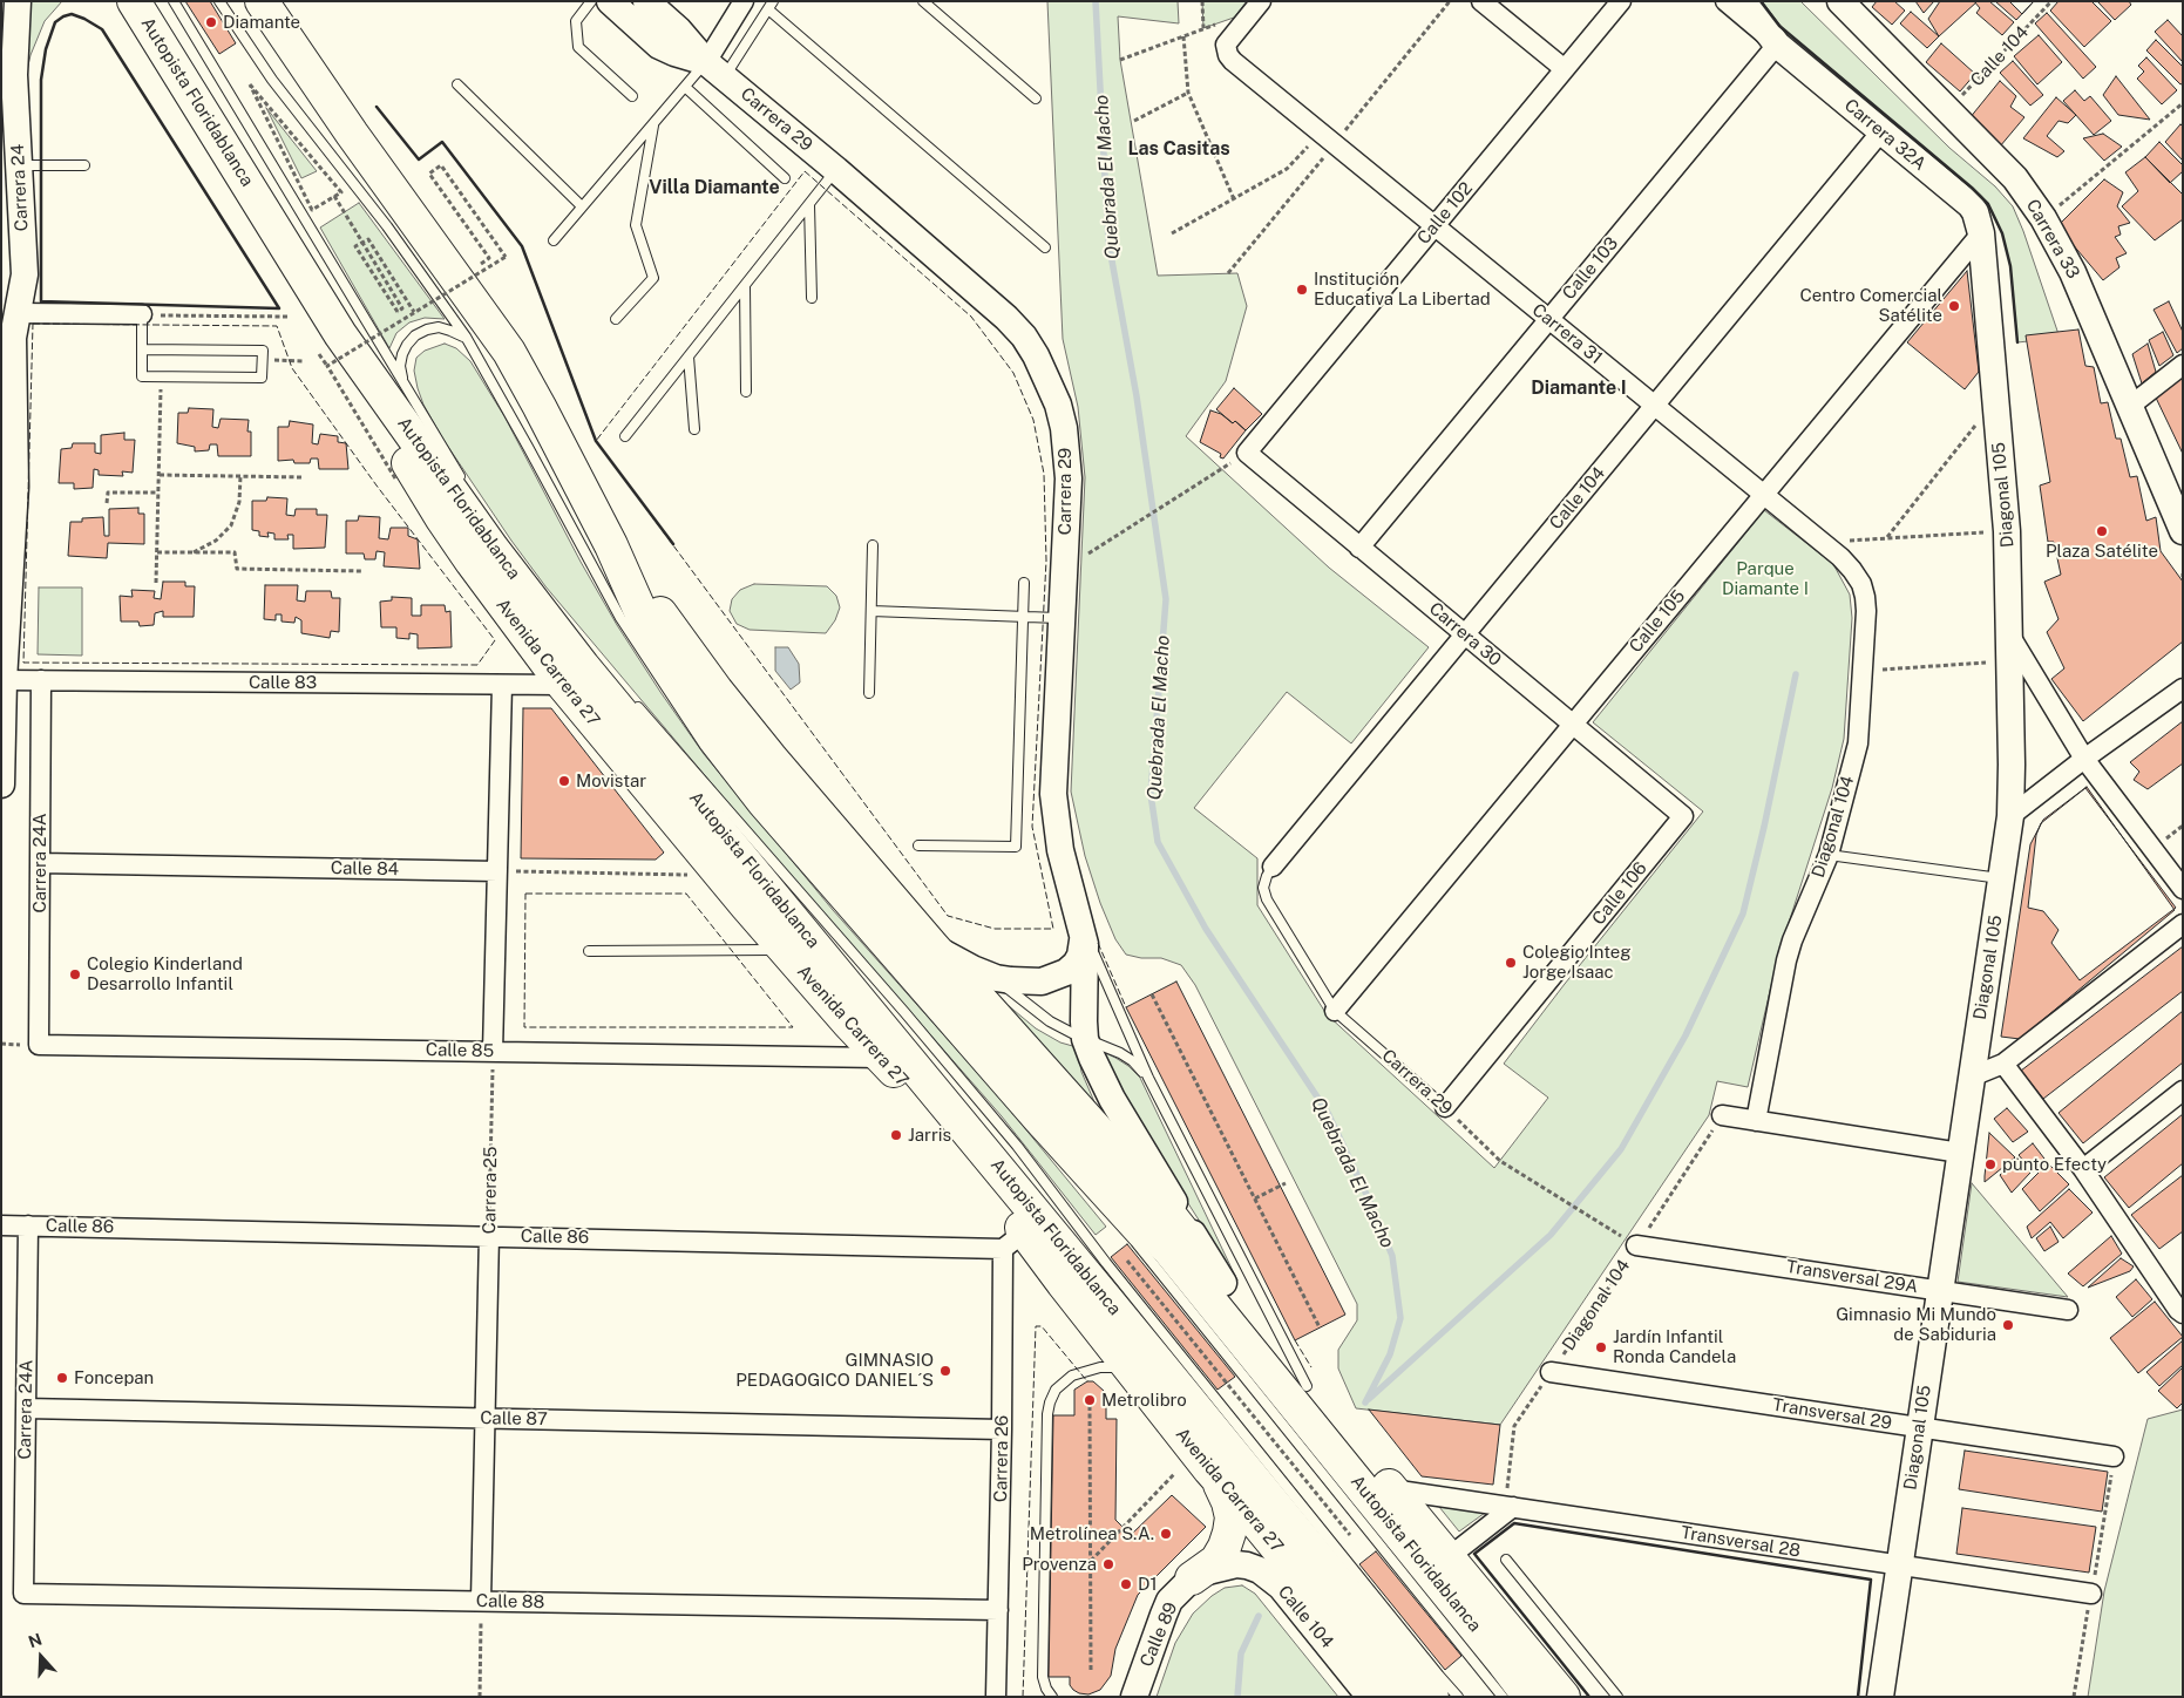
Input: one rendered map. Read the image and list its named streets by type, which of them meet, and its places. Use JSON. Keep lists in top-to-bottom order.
{
  "streets": {
    "highway": ["Autopista Floridablanca", "Avenida Carrera 27"],
    "street": [
      "Calle 104",
      "Carrera 29",
      "Carrera 32A",
      "Carrera 24",
      "Calle 102",
      "Carrera 33",
      "Calle 103",
      "Carrera 31",
      "Diagonal 105",
      "Calle 105",
      "Carrera 30",
      "Calle 83",
      "Diagonal 104",
      "Carrera 24A",
      "Calle 84",
      "Calle 106",
      "Calle 85",
      "Carrera 25",
      "Calle 86",
      "Transversal 29A",
      "Transversal 29",
      "Calle 87",
      "Carrera 26",
      "Transversal 28",
      "Calle 88",
      "Calle 89"
    ]
  },
  "crossings": [
    ["Calle 104", "Carrera 29"],
    ["Calle 104", "Carrera 32A"],
    ["Calle 104", "Carrera 33"],
    ["Calle 104", "Carrera 31"],
    ["Calle 104", "Carrera 30"],
    ["Calle 104", "Calle 89"],
    ["Autopista Floridablanca", "Avenida Carrera 27"],
    ["Carrera 29", "Calle 105"],
    ["Carrera 29", "Diagonal 104"],
    ["Carrera 29", "Calle 106"],
    ["Carrera 29", "Transversal 29A"],
    ["Carrera 32A", "Calle 103"],
    ["Carrera 32A", "Diagonal 105"],
    ["Carrera 32A", "Calle 105"],
    ["Carrera 24", "Calle 83"],
    ["Calle 102", "Carrera 31"],
    ["Calle 102", "Carrera 30"],
    ["Calle 103", "Carrera 31"],
    ["Calle 103", "Carrera 30"],
    ["Carrera 31", "Calle 105"],
    ["Carrera 31", "Diagonal 104"],
    ["Diagonal 105", "Calle 105"],
    ["Diagonal 105", "Transversal 29A"],
    ["Diagonal 105", "Transversal 29"],
    ["Diagonal 105", "Transversal 28"],
    ["Calle 105", "Carrera 30"],
    ["Carrera 30", "Calle 106"],
    ["Avenida Carrera 27", "Calle 83"],
    ["Avenida Carrera 27", "Calle 85"],
    ["Avenida Carrera 27", "Calle 86"],
    ["Avenida Carrera 27", "Carrera 26"],
    ["Calle 83", "Carrera 24A"],
    ["Diagonal 104", "Transversal 29A"],
    ["Diagonal 104", "Transversal 29"],
    ["Diagonal 104", "Transversal 28"],
    ["Carrera 24A", "Calle 84"],
    ["Carrera 24A", "Calle 85"],
    ["Carrera 24A", "Calle 86"],
    ["Carrera 24A", "Calle 87"],
    ["Carrera 24A", "Calle 88"],
    ["Calle 85", "Carrera 25"],
    ["Carrera 25", "Calle 86"],
    ["Carrera 25", "Calle 87"],
    ["Carrera 25", "Calle 88"],
    ["Calle 86", "Carrera 26"],
    ["Calle 87", "Carrera 26"],
    ["Carrera 26", "Calle 88"]
  ],
  "districts": ["Las Casitas", "Villa Diamante", "Diamante I"],
  "water": ["Quebrada El Macho"],
  "parks": ["Parque Diamante I"],
  "places": [
    "Diamante",
    "Institución Educativa La Libertad",
    "Centro Comercial Satélite",
    "Plaza Satélite",
    "Movistar",
    "Colegio Integ Jorge Isaac",
    "Colegio Kinderland Desarrollo Infantil",
    "Jarris",
    "punto Efecty",
    "Gimnasio Mi Mundo de Sabiduria",
    "Jardín Infantil Ronda Candela",
    "GIMNASIO PEDAGOGICO DANIEL´S",
    "Foncepan",
    "Metrolibro",
    "Metrolínea S.A.",
    "Provenza",
    "D1"
  ],
  "north": "top"
}
